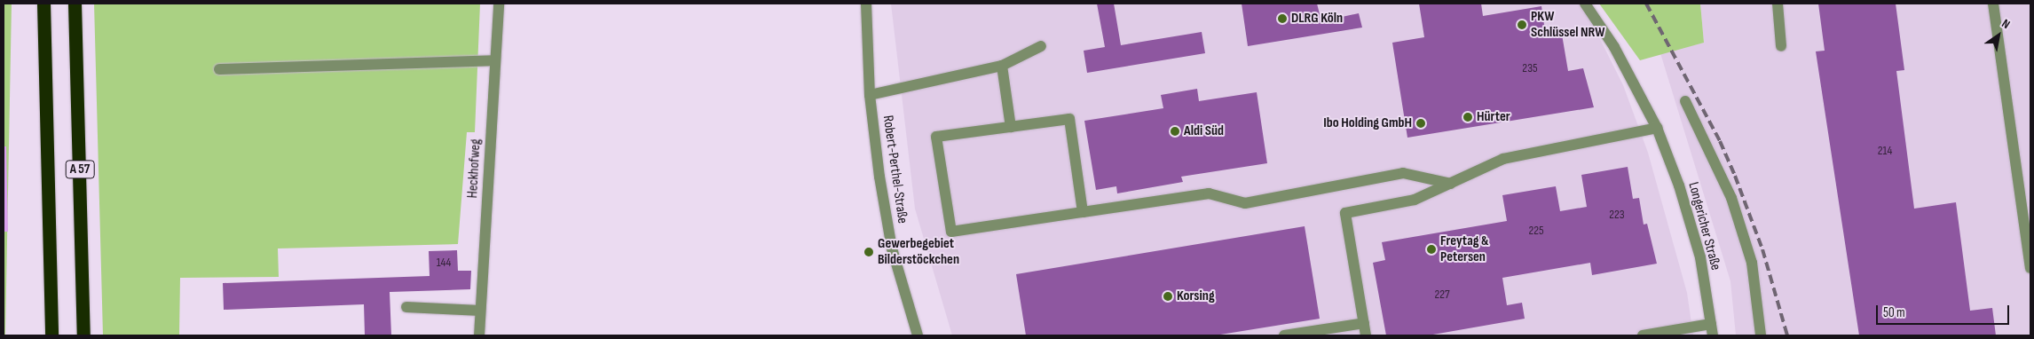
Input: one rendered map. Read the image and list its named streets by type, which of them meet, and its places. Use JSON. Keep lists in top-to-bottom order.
{
  "streets": {
    "highway": ["A 57"],
    "street": ["Heckhofweg", "Robert-Perthel-Straße", "Longericher Straße"]
  },
  "places": [
    "DLRG Köln",
    "PKW Schlüssel NRW",
    "Hürter",
    "Ibo Holding GmbH",
    "Aldi Süd",
    "Freytag & Petersen",
    "Gewerbegebiet Bilderstöckchen",
    "Korsing"
  ],
  "house_numbers": [
    "235",
    "214",
    "223",
    "225",
    "144",
    "227"
  ],
  "scale_bar": "50 m",
  "north": "top right"
}
